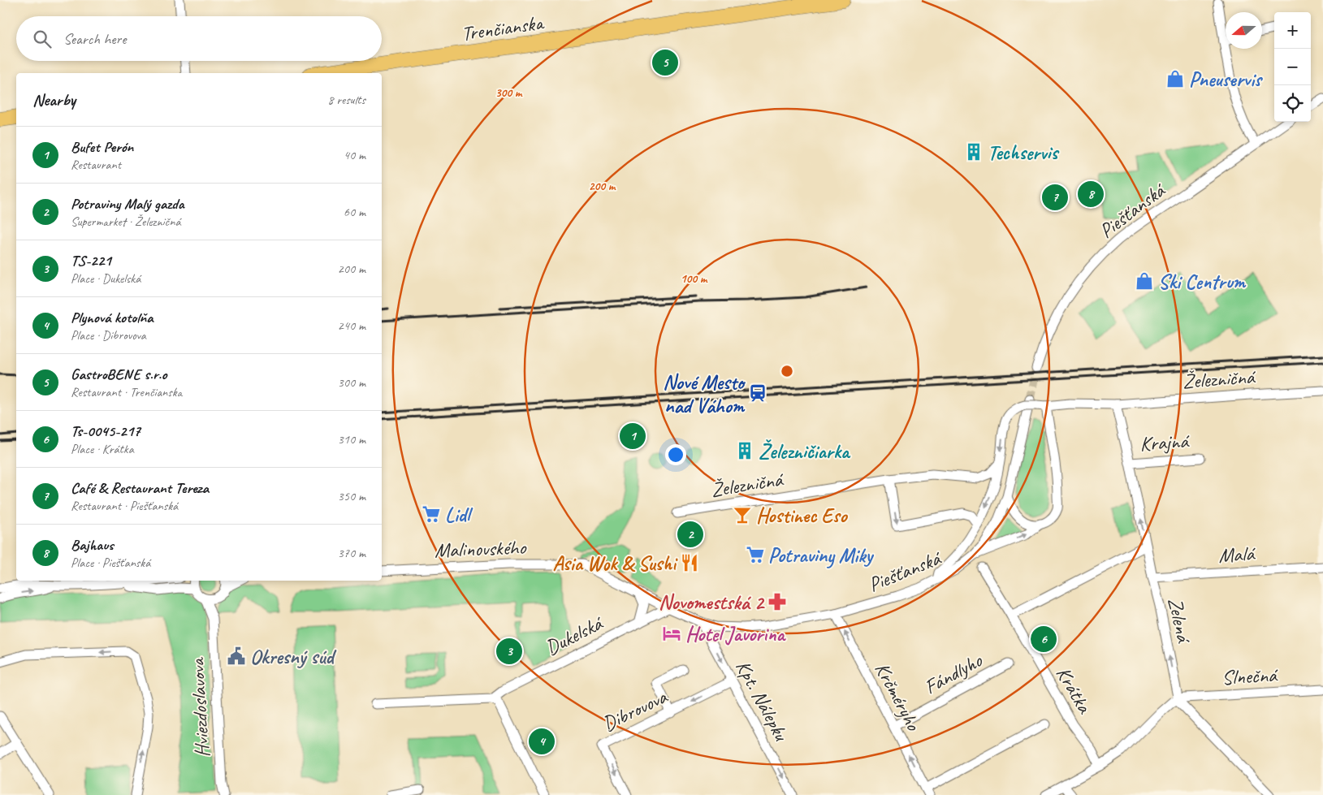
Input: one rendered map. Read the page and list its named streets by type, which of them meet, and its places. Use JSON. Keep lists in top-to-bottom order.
{
  "streets": {
    "main road": ["Trenčianska"],
    "street": [
      "Piešťanská",
      "Železničná",
      "Krajná",
      "Malinovského",
      "Malá",
      "Zelená",
      "Dukelská",
      "Fándlyho",
      "Slnečná",
      "Krátka",
      "Krčméryho",
      "Kpt. Nálepku",
      "Hviezdoslavova",
      "Dibrovova"
    ]
  },
  "crossings": [
    ["Piešťanská", "Železničná"],
    ["Piešťanská", "Malinovského"],
    ["Piešťanská", "Dukelská"],
    ["Piešťanská", "Krčméryho"],
    ["Piešťanská", "Kpt. Nálepku"],
    ["Železničná", "Zelená"],
    ["Krajná", "Zelená"],
    ["Malá", "Zelená"],
    ["Zelená", "Slnečná"],
    ["Fándlyho", "Krčméryho"],
    ["Kpt. Nálepku", "Dibrovova"]
  ],
  "one_way": ["Zelená", "Krčméryho", "Kpt. Nálepku"],
  "places": {
    "shop": ["Pneuservis", "Ski Centrum"],
    "building": ["Techservis", "Železničiarka"],
    "station": ["Nové Mesto nad Váhom"],
    "supermarket": ["Lidl", "Potraviny Miky"],
    "bar": ["Hostinec Eso"],
    "restaurant": ["Asia Wok & Sushi"],
    "pharmacy": ["Novomestská 2"],
    "hotel": ["Hotel Javorina"],
    "public building": ["Okresný súd"]
  },
  "north": "left",
  "page": {
    "map_buttons": ["+", "−"],
    "search": "Search here",
    "pins": [
      "5",
      "8",
      "7",
      "1",
      "2",
      "6",
      "3",
      "4"
    ],
    "heading": ["Nearby", "8 results"],
    "list": [
      {
        "mark": "1",
        "name": "Bufet Perón",
        "note": "Restaurant",
        "value": "40 m"
      },
      {
        "mark": "2",
        "name": "Potraviny Malý gazda",
        "note": "Supermarket · Železničná",
        "value": "60 m"
      },
      {
        "mark": "3",
        "name": "TS-221",
        "note": "Place · Dukelská",
        "value": "200 m"
      },
      {
        "mark": "4",
        "name": "Plynová kotolňa",
        "note": "Place · Dibrovova",
        "value": "240 m"
      },
      {
        "mark": "5",
        "name": "GastroBENE s.r.o",
        "note": "Restaurant · Trenčianska",
        "value": "300 m"
      },
      {
        "mark": "6",
        "name": "Ts-0045-217",
        "note": "Place · Krátka",
        "value": "310 m"
      },
      {
        "mark": "7",
        "name": "Café & Restaurant Tereza",
        "note": "Restaurant · Piešťanská",
        "value": "350 m"
      },
      {
        "mark": "8",
        "name": "Bajhaus",
        "note": "Place · Piešťanská",
        "value": "370 m"
      }
    ]
  },
  "rings": ["300 m", "200 m", "100 m"]
}
